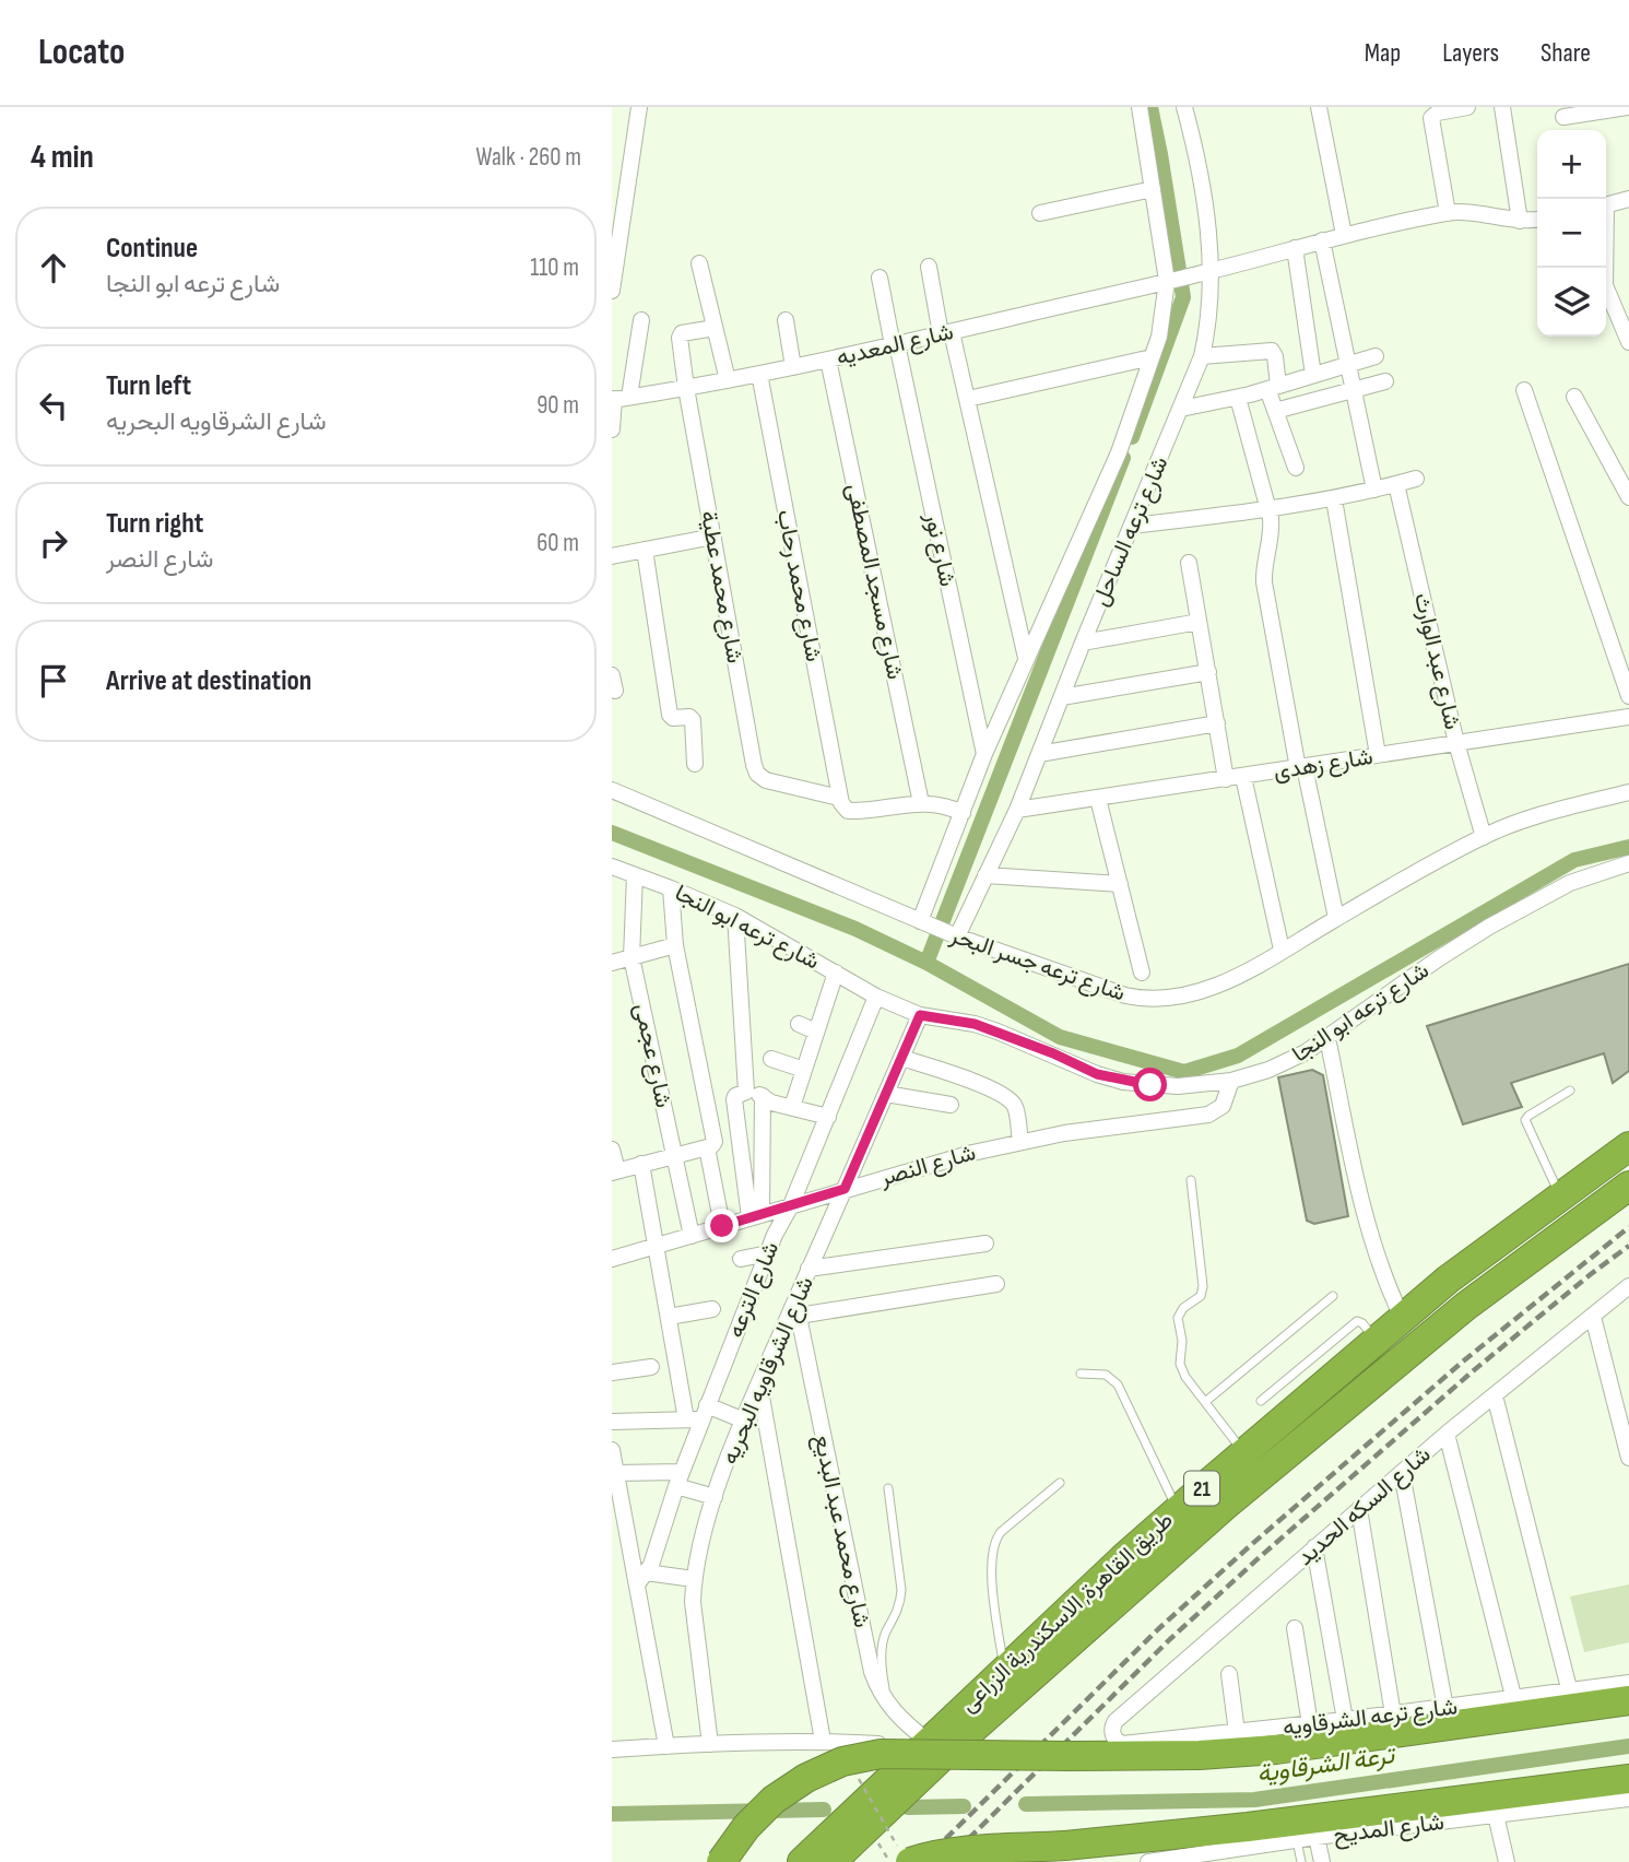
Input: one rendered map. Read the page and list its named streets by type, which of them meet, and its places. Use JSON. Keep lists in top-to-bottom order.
{
  "streets": {
    "highway": ["21", "طريق القاهرة, الاسكندرية الزراعى"],
    "street": [
      "شارع المعديه",
      "شارع ترعه الساحل",
      "شارع نور",
      "شارع مسجد المصطفى",
      "شارع محمد رحاب",
      "شارع محمد عطية",
      "شارع عبد الوارث",
      "شارع زهدى",
      "شارع ترعه ابو النجا",
      "شارع ترعه جسر البحر",
      "شارع عجمى",
      "شارع النصر",
      "شارع الترعه",
      "شارع الشرقاويه البحريه",
      "شارع السكه الحديد",
      "شارع محمد عبد البديع",
      "شارع ترعه الشرقاويه",
      "شارع المديح"
    ]
  },
  "crossings": [
    ["شارع المعديه", "شارع ترعه الساحل"],
    ["شارع المعديه", "شارع نور"],
    ["شارع المعديه", "شارع مسجد المصطفى"],
    ["شارع المعديه", "شارع محمد رحاب"],
    ["شارع المعديه", "شارع محمد عطية"],
    ["شارع ترعه الساحل", "شارع نور"],
    ["شارع ترعه الساحل", "شارع زهدى"],
    ["شارع ترعه الساحل", "شارع ترعه جسر البحر"],
    ["شارع محمد رحاب", "شارع محمد عطية"],
    ["شارع عبد الوارث", "شارع زهدى"],
    ["شارع عبد الوارث", "شارع ترعه جسر البحر"],
    ["شارع ترعه ابو النجا", "شارع عجمى"],
    ["شارع ترعه ابو النجا", "شارع النصر"],
    ["شارع ترعه ابو النجا", "شارع الترعه"],
    ["شارع ترعه ابو النجا", "شارع الشرقاويه البحريه"],
    ["شارع عجمى", "شارع النصر"],
    ["شارع النصر", "شارع الترعه"],
    ["شارع النصر", "شارع الشرقاويه البحريه"],
    ["شارع الشرقاويه البحريه", "شارع محمد عبد البديع"],
    ["شارع السكه الحديد", "شارع ترعه الشرقاويه"],
    ["شارع محمد عبد البديع", "طريق القاهرة, الاسكندرية الزراعى"]
  ],
  "water": ["ترعة الشرقاوية"],
  "page": {
    "header": "Locato",
    "nav": ["Map", "Layers", "Share"],
    "heading": ["4 min", "Walk · 260 m"],
    "map_buttons": ["+", "−"],
    "list": [
      ["Continue", "شارع ترعه ابو النجا", "110 m"],
      ["Turn left", "شارع الشرقاويه البحريه", "90 m"],
      ["Turn right", "شارع النصر", "60 m"],
      "Arrive at destination"
    ]
  }
}
